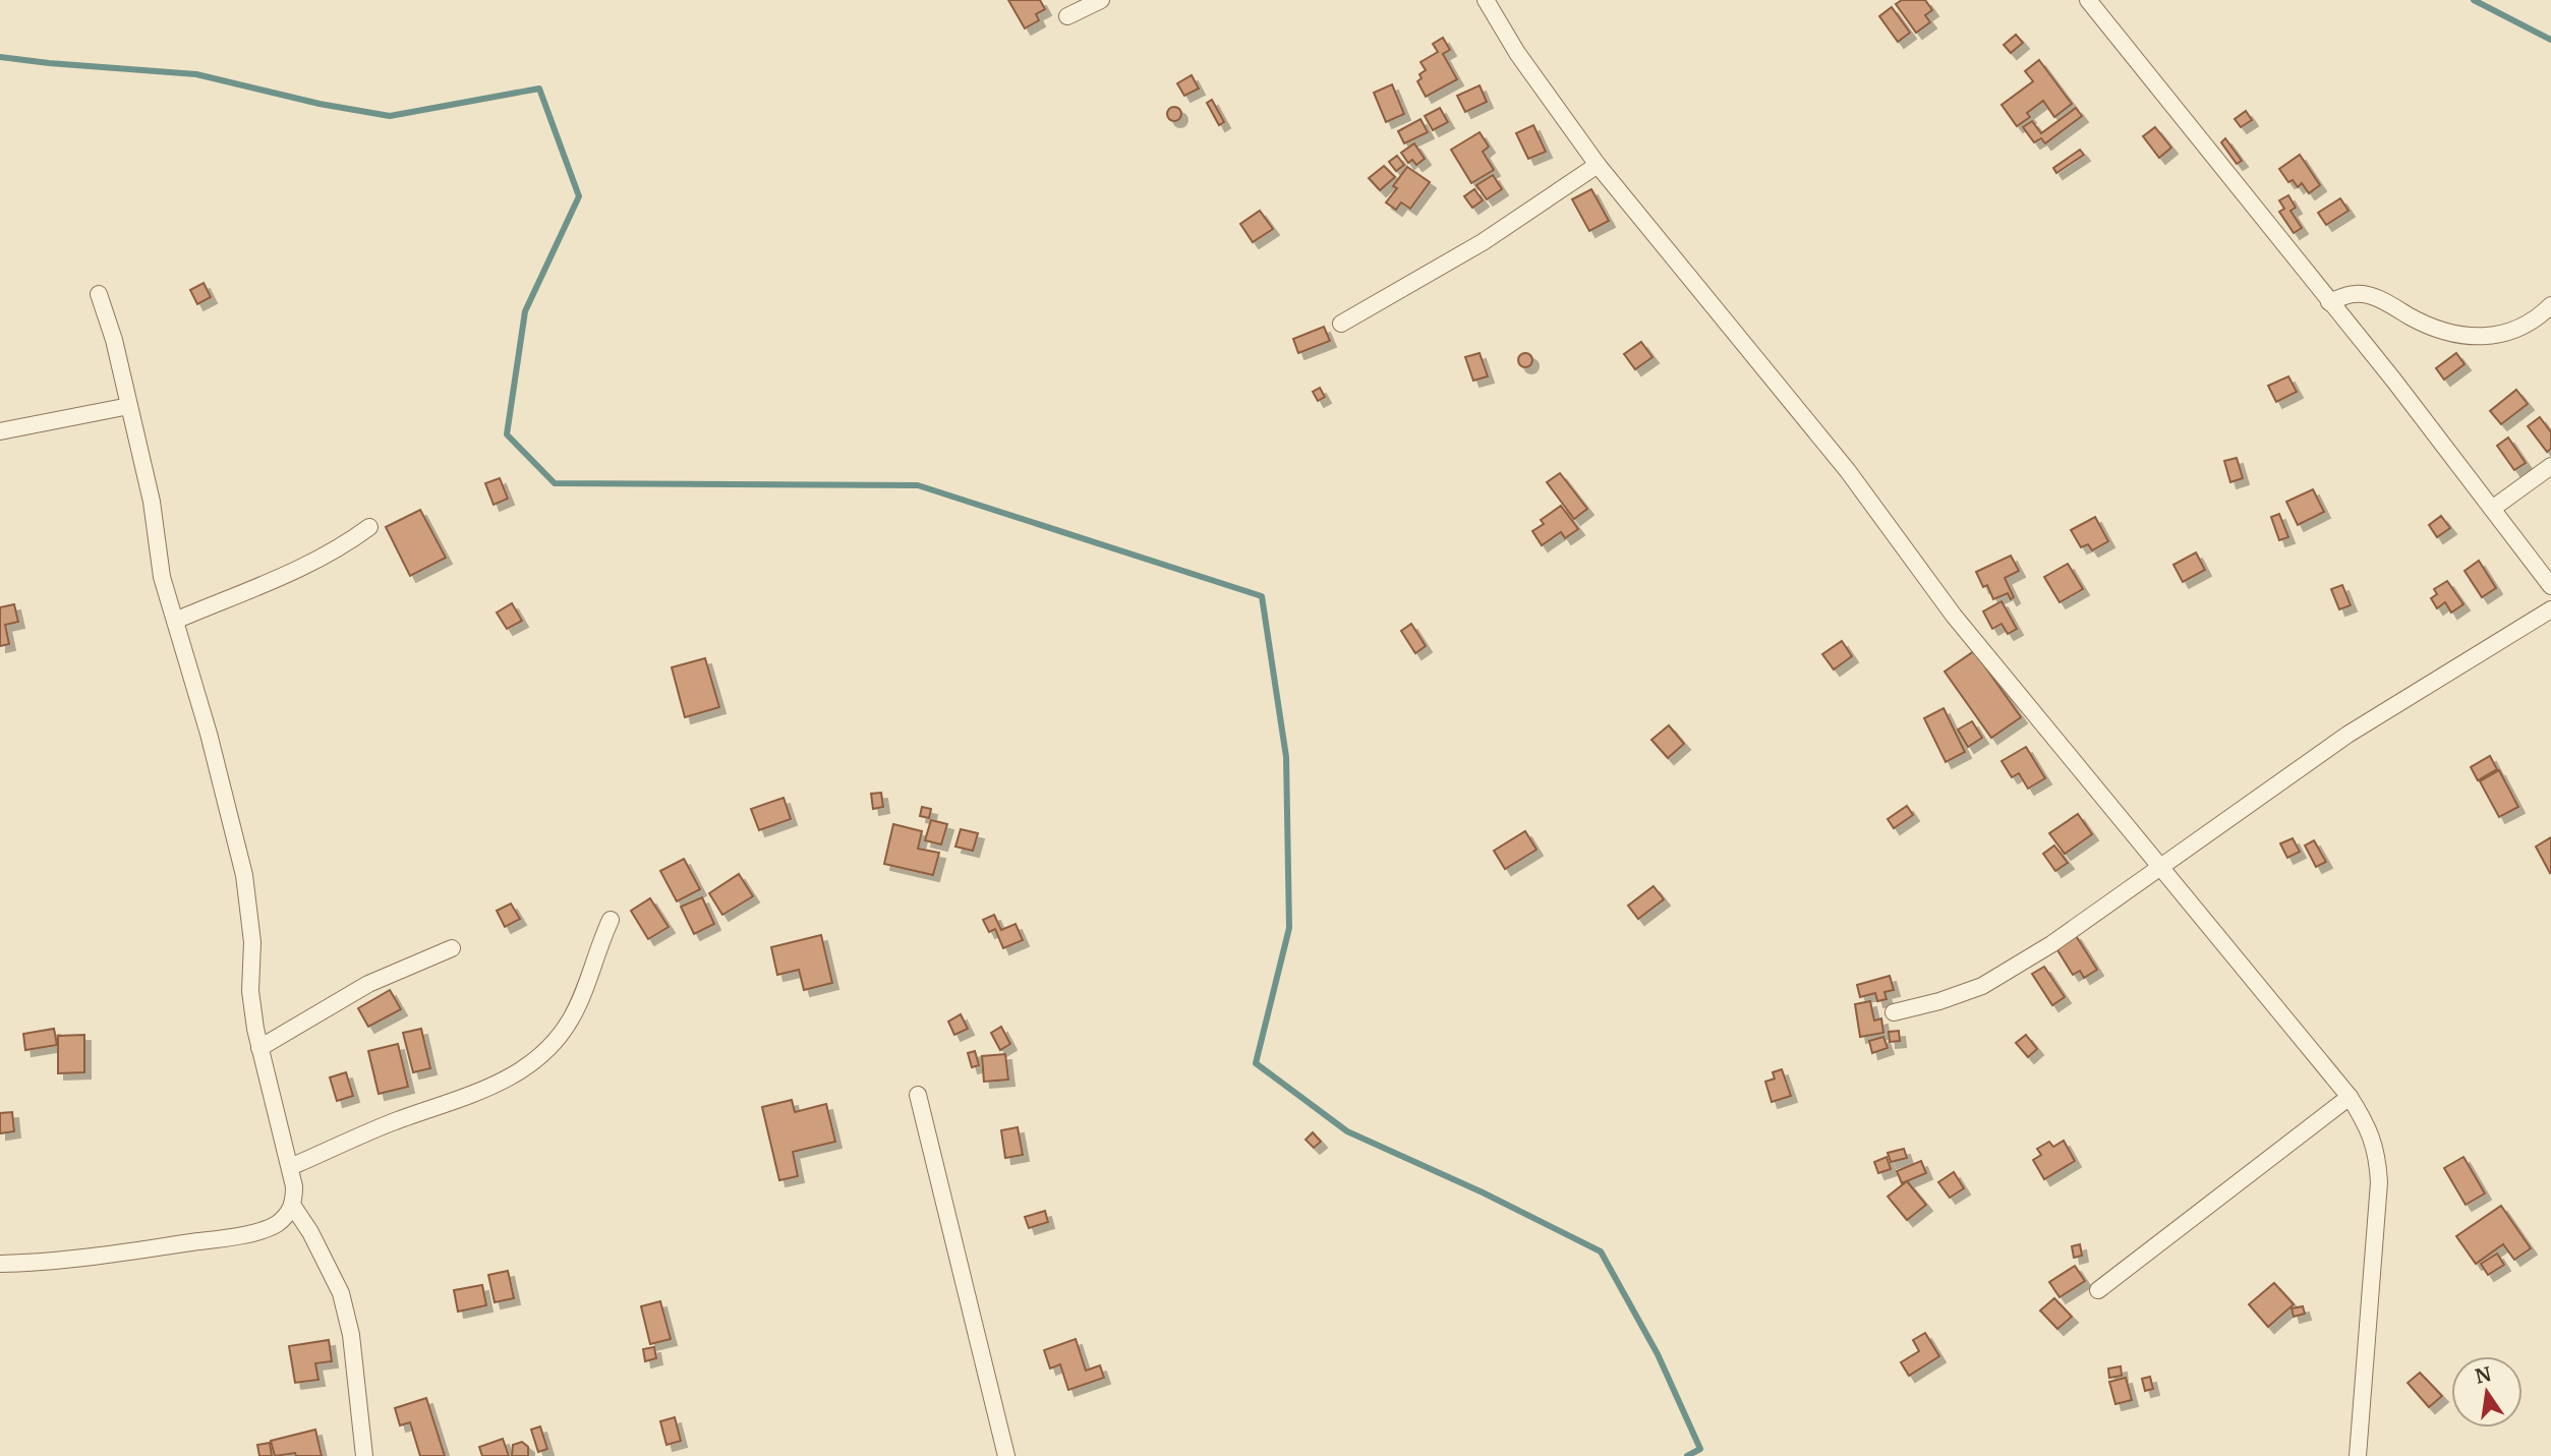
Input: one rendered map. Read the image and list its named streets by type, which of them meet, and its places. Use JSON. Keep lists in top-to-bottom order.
{
  "north": "top"
}
